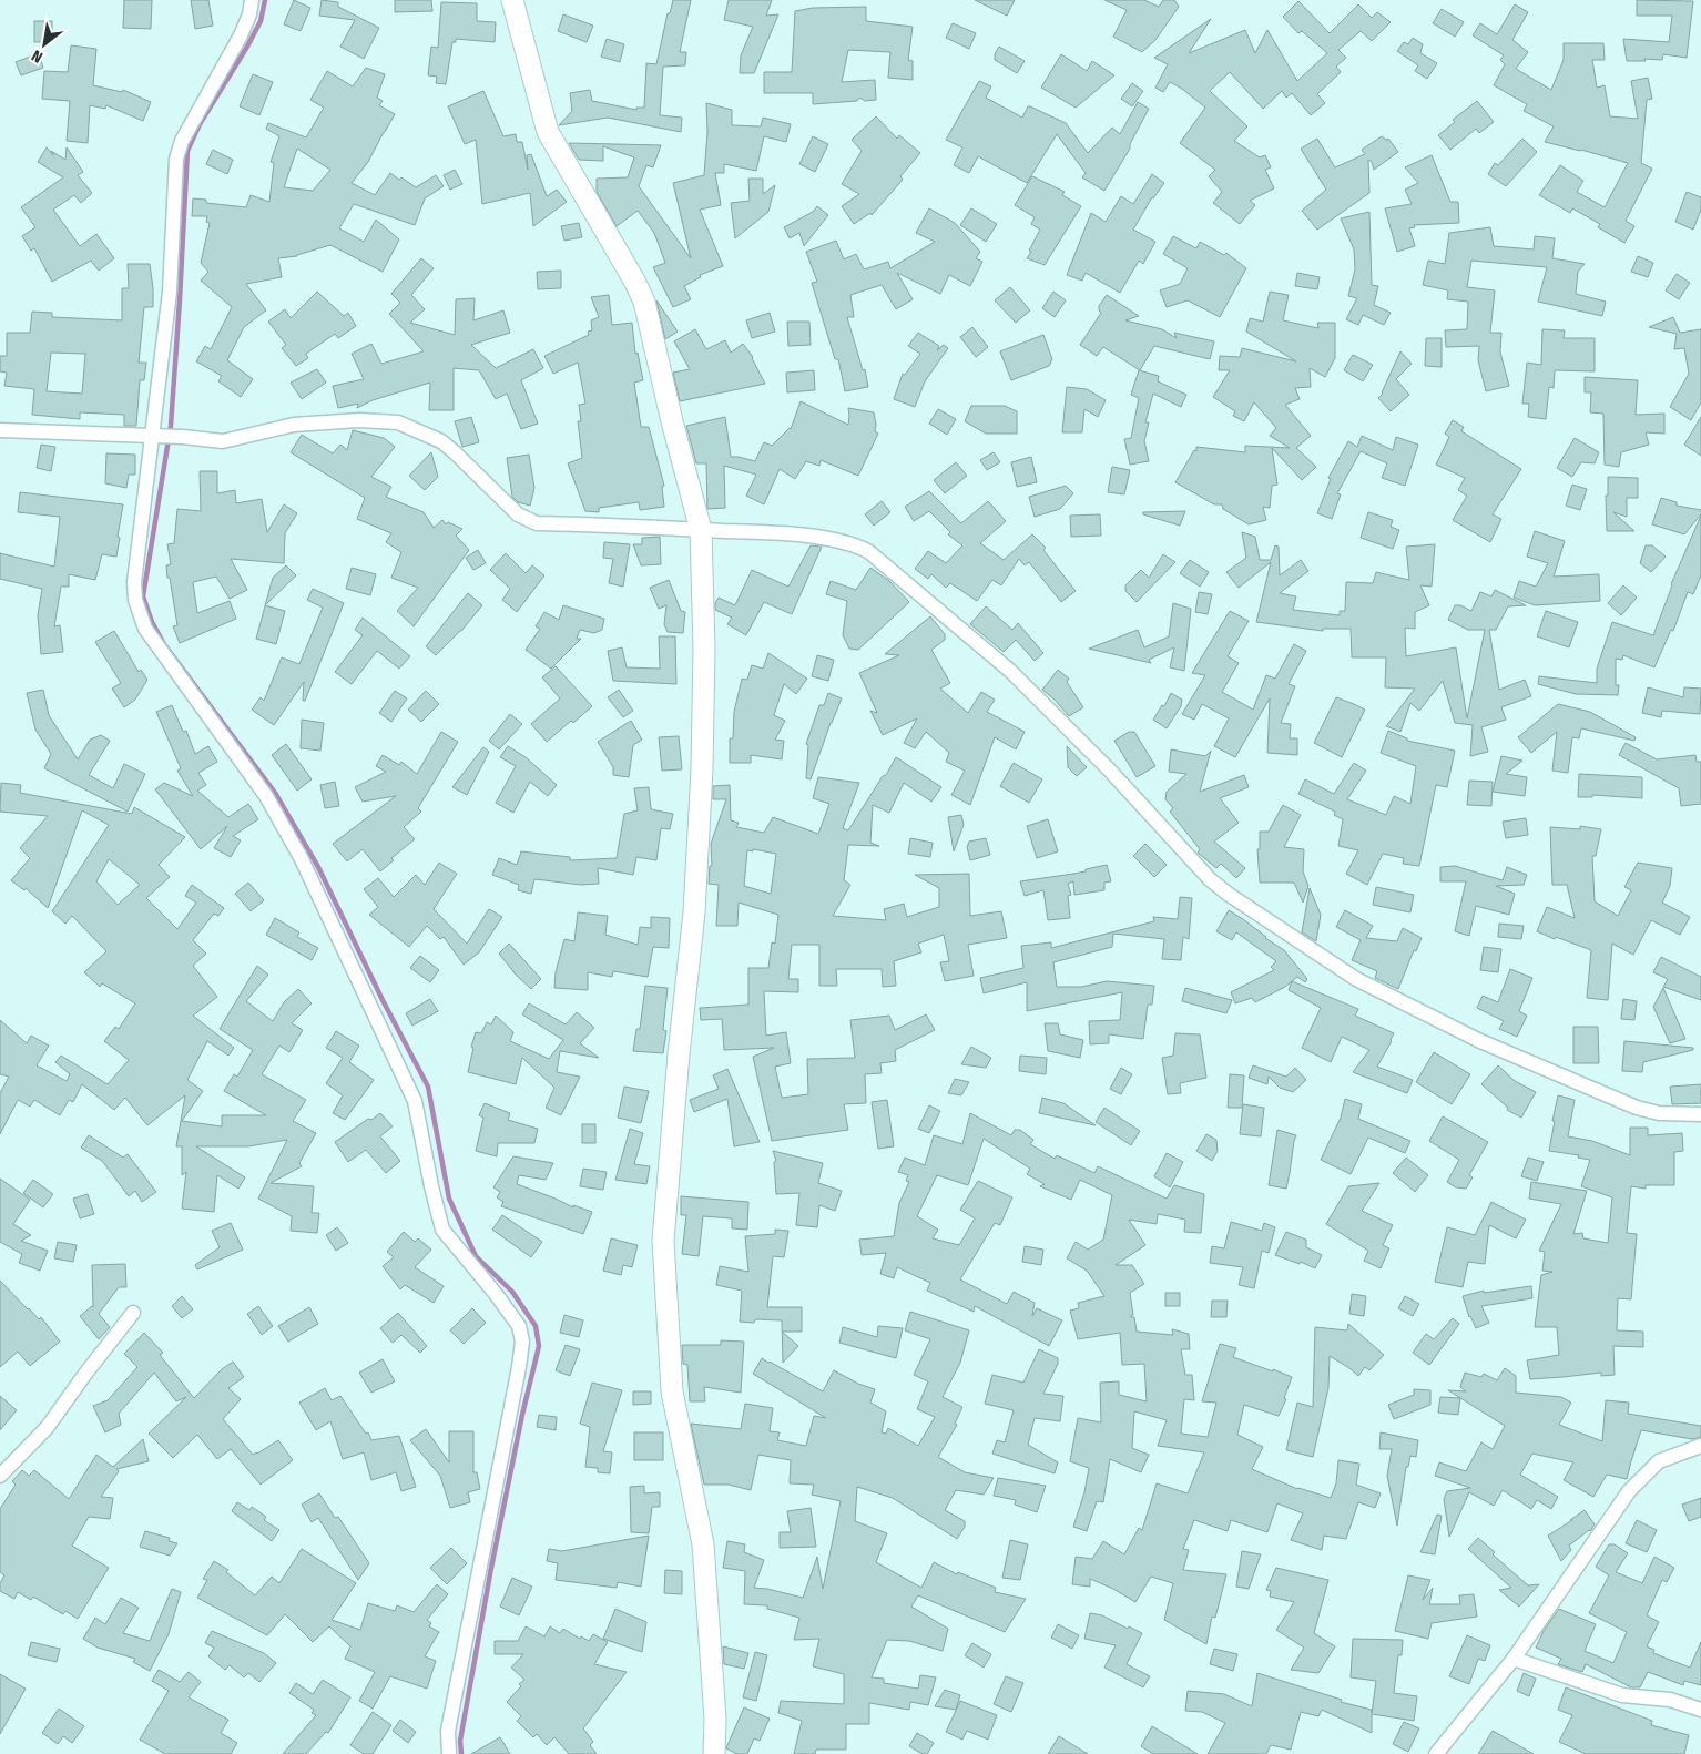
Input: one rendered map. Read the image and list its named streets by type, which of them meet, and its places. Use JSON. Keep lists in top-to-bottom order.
{
  "north": "bottom left"
}
